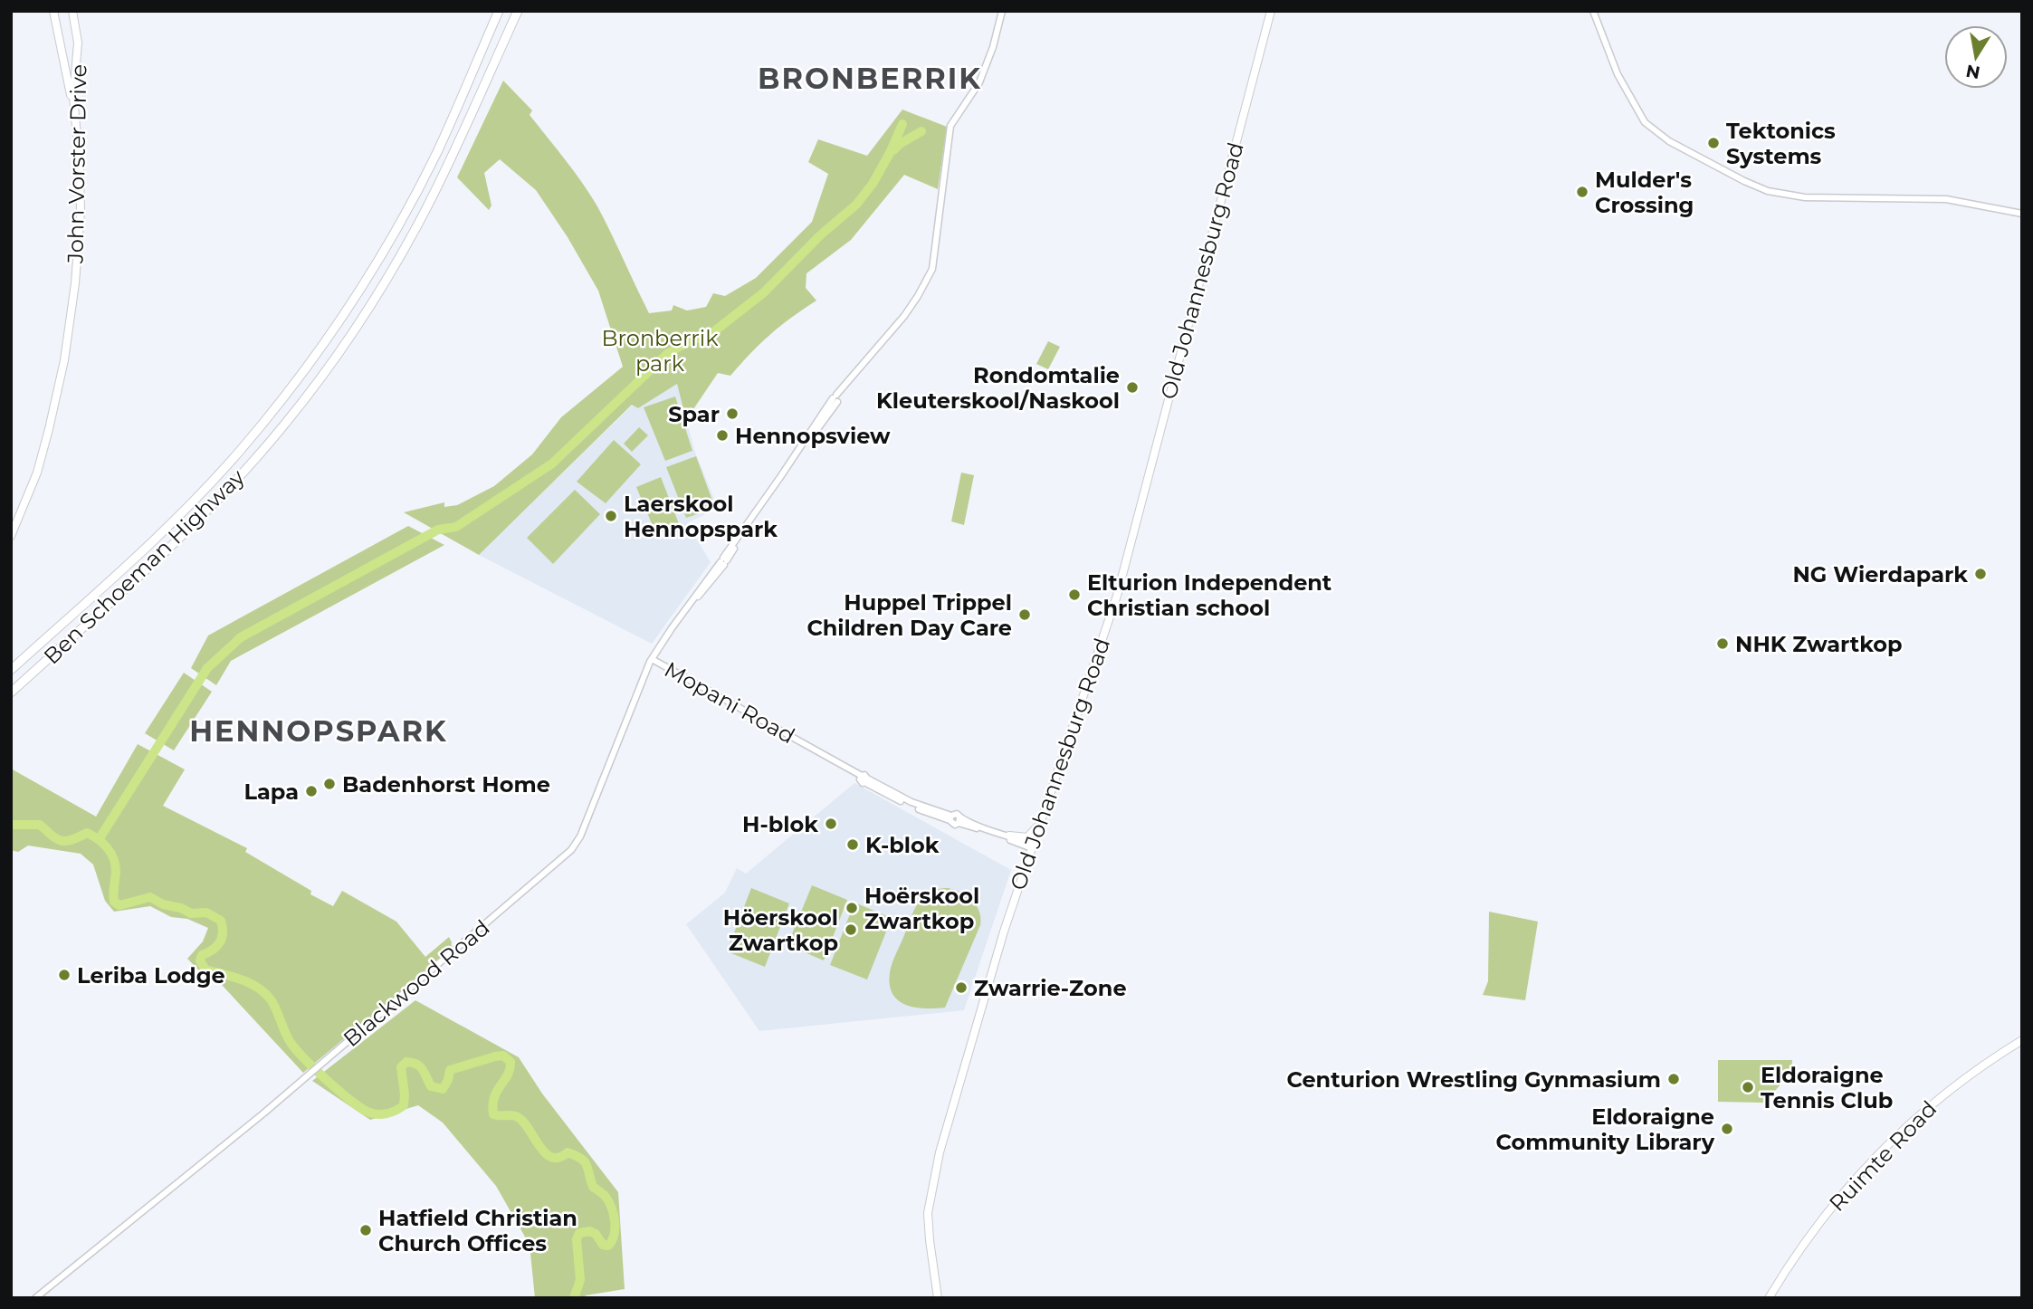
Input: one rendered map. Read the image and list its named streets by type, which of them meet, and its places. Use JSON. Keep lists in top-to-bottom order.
{
  "streets": {
    "highway": ["Ben Schoeman Highway"],
    "main road": ["John Vorster Drive", "Old Johannesburg Road", "Ruimte Road"],
    "street": ["Mopani Road", "Blackwood Road"]
  },
  "crossings": [
    ["Mopani Road", "Blackwood Road"]
  ],
  "districts": ["BRONBERRIK", "HENNOPSPARK"],
  "parks": ["Bronberrik park"],
  "places": [
    "Tektonics Systems",
    "Mulder's Crossing",
    "Rondomtalie Kleuterskool/Naskool",
    "Spar",
    "Hennopsview",
    "Laerskool Hennopspark",
    "NG Wierdapark",
    "Elturion Independent Christian school",
    "Huppel Trippel Children Day Care",
    "NHK Zwartkop",
    "Badenhorst Home",
    "Lapa",
    "H-blok",
    "K-blok",
    "Hoërskool Zwartkop",
    "Höerskool Zwartkop",
    "Leriba Lodge",
    "Zwarrie-Zone",
    "Centurion Wrestling Gynmasium",
    "Eldoraigne Tennis Club",
    "Eldoraigne Community Library",
    "Hatfield Christian Church Offices"
  ],
  "north": "bottom"
}
